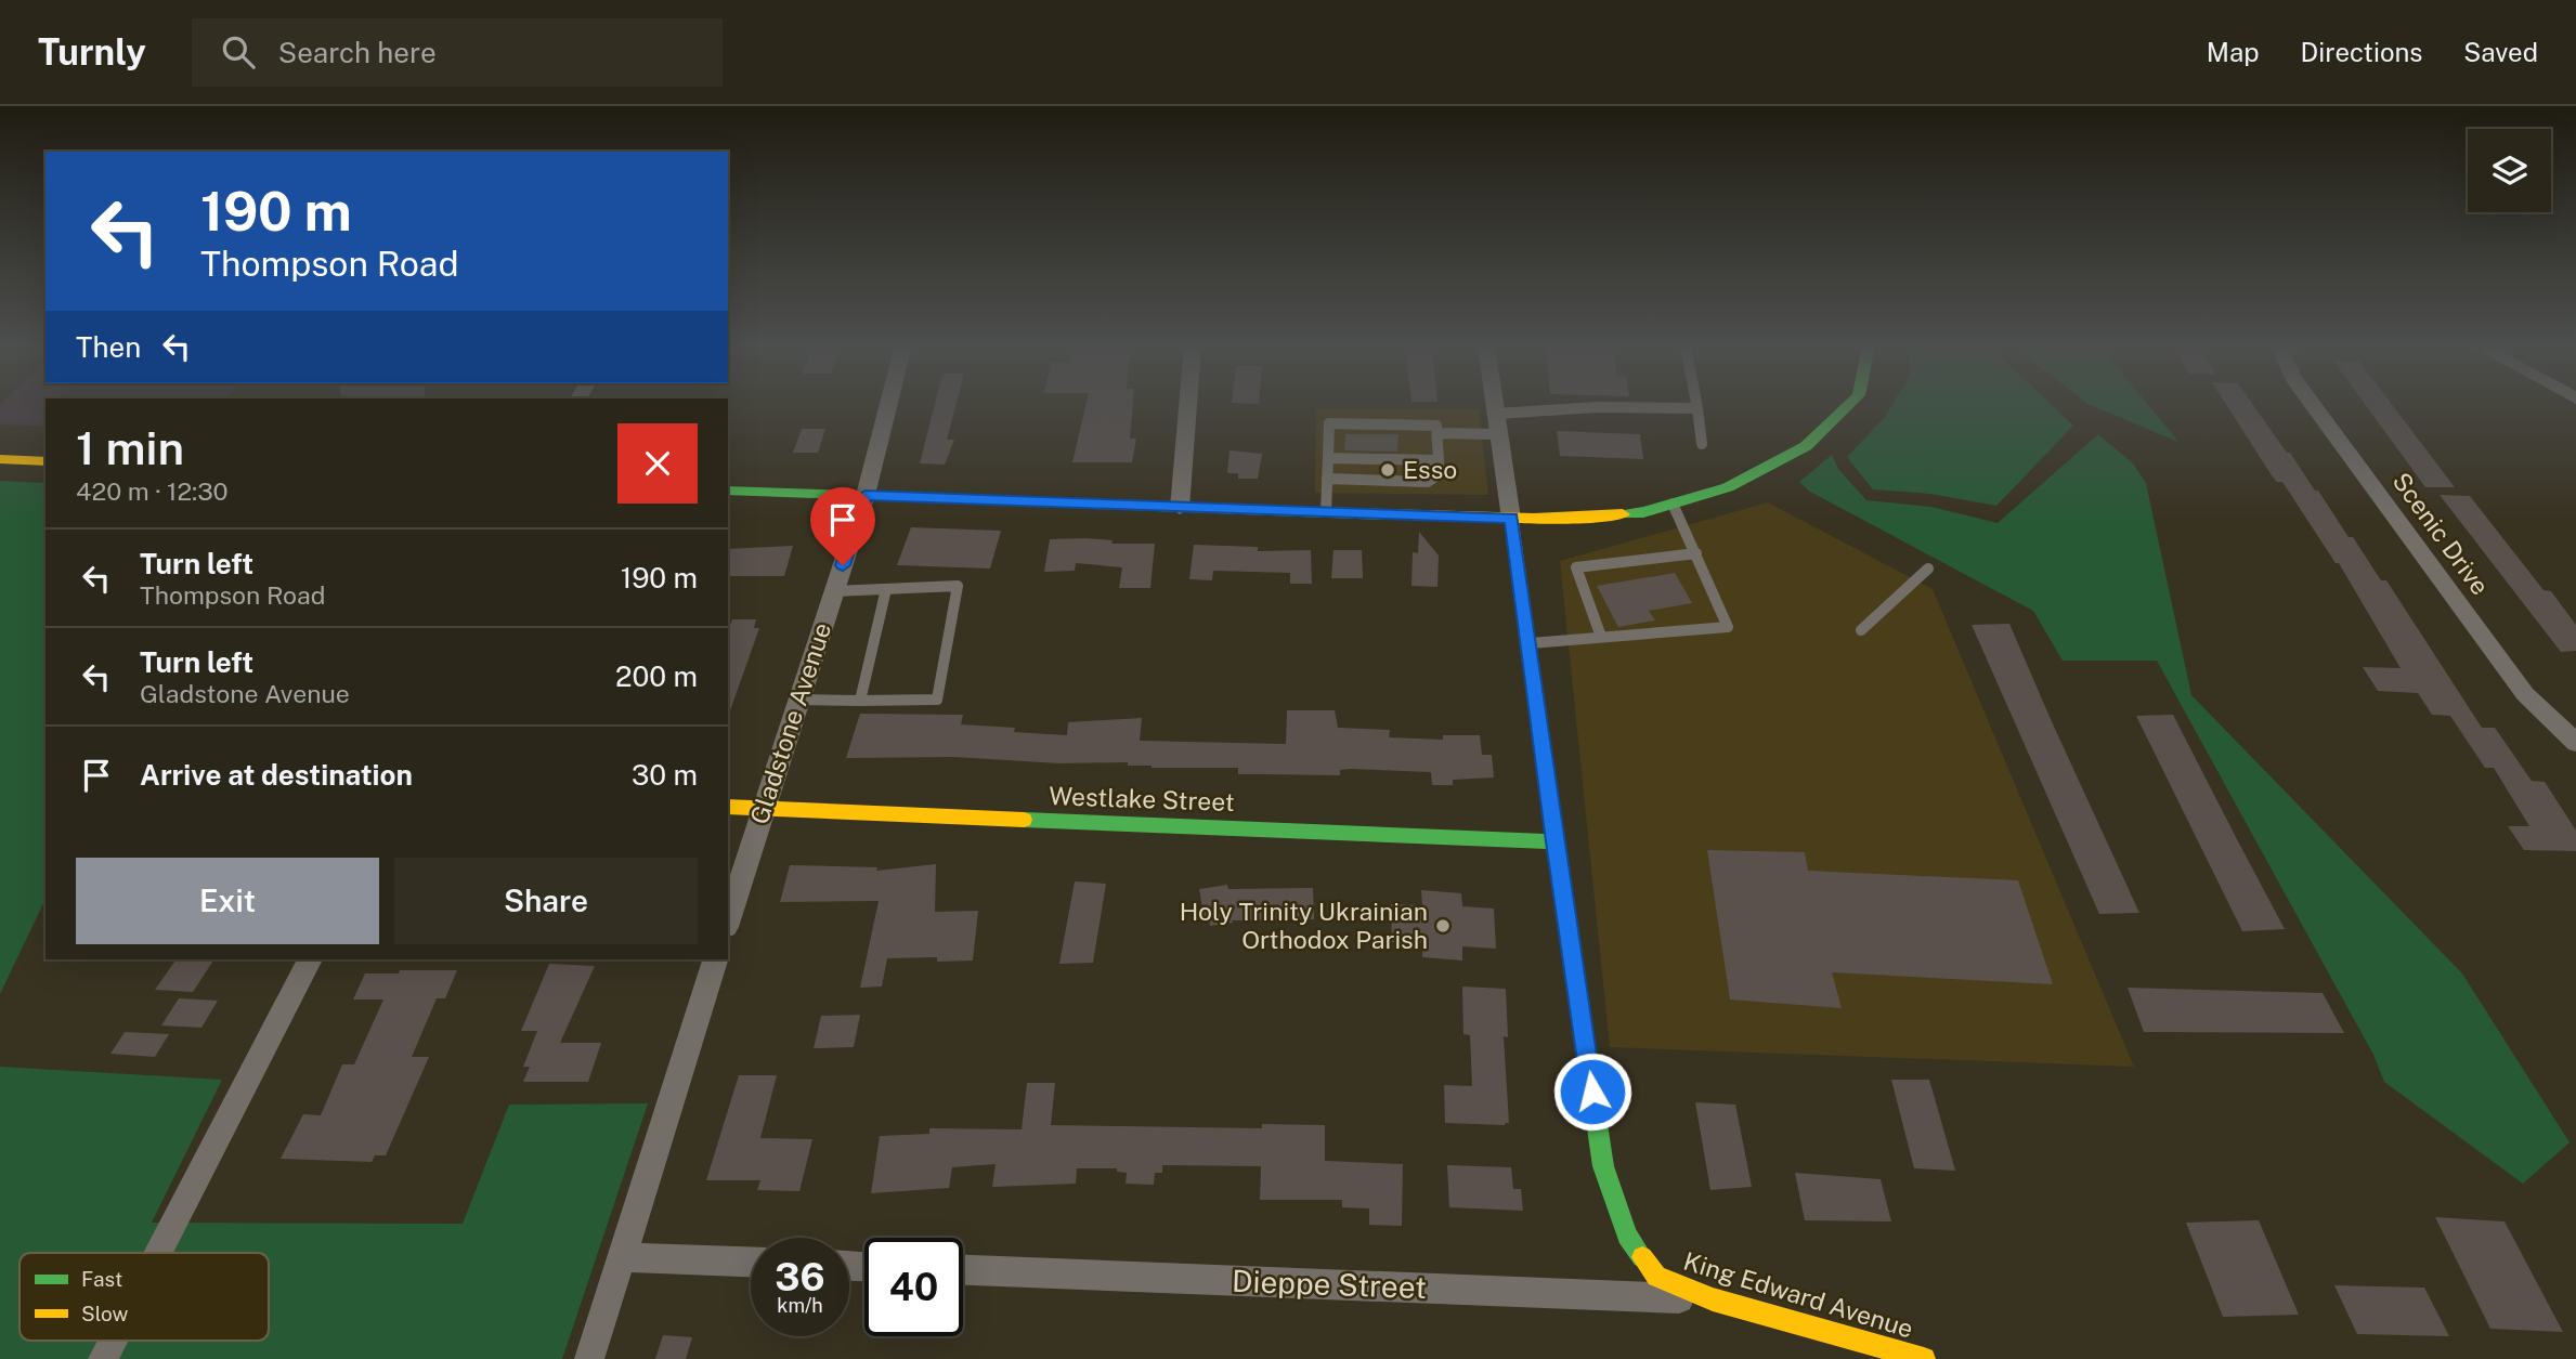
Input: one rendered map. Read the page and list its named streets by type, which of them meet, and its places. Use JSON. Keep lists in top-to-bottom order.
{
  "streets": {
    "street": [
      "Scenic Drive",
      "Gladstone Avenue",
      "Westlake Street",
      "Dieppe Street",
      "King Edward Avenue"
    ]
  },
  "crossings": [
    ["Gladstone Avenue", "Westlake Street"],
    ["Westlake Street", "King Edward Avenue"],
    ["Dieppe Street", "King Edward Avenue"]
  ],
  "places": ["Esso", "Holy Trinity Ukrainian Orthodox Parish"],
  "legend": ["Fast", "Slow"],
  "page": {
    "header": "Turnly",
    "search": "Search here",
    "nav": ["Map", "Directions", "Saved"],
    "turn": ["190 m", "Thompson Road"],
    "then": "Then",
    "heading": ["1 min", "420 m · 12:30"],
    "list": [
      {
        "name": "Turn left",
        "note": "Thompson Road",
        "value": "190 m"
      },
      {
        "name": "Turn left",
        "note": "Gladstone Avenue",
        "value": "200 m"
      },
      {
        "name": "Arrive at destination",
        "value": "30 m"
      }
    ],
    "buttons": ["Exit", "Share"],
    "speed": "36 km/h",
    "limit": "40"
  }
}
